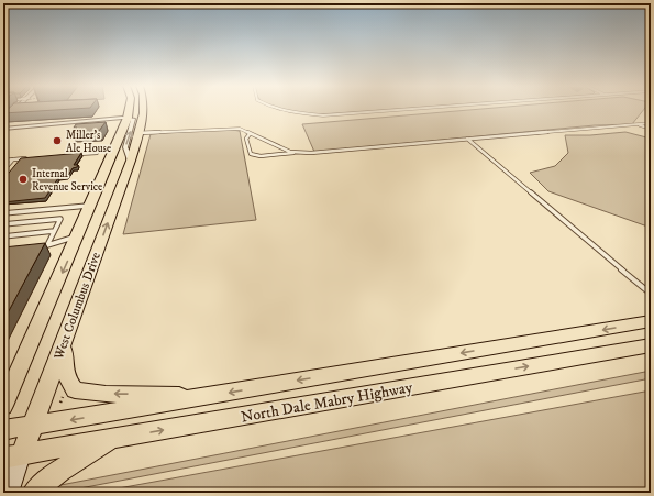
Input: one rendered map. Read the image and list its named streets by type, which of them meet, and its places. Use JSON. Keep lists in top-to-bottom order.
{
  "streets": {
    "main road": ["West Columbus Drive", "North Dale Mabry Highway"]
  },
  "crossings": [
    ["West Columbus Drive", "North Dale Mabry Highway"]
  ],
  "places": ["Miller's Ale House", "Internal Revenue Service"]
}
